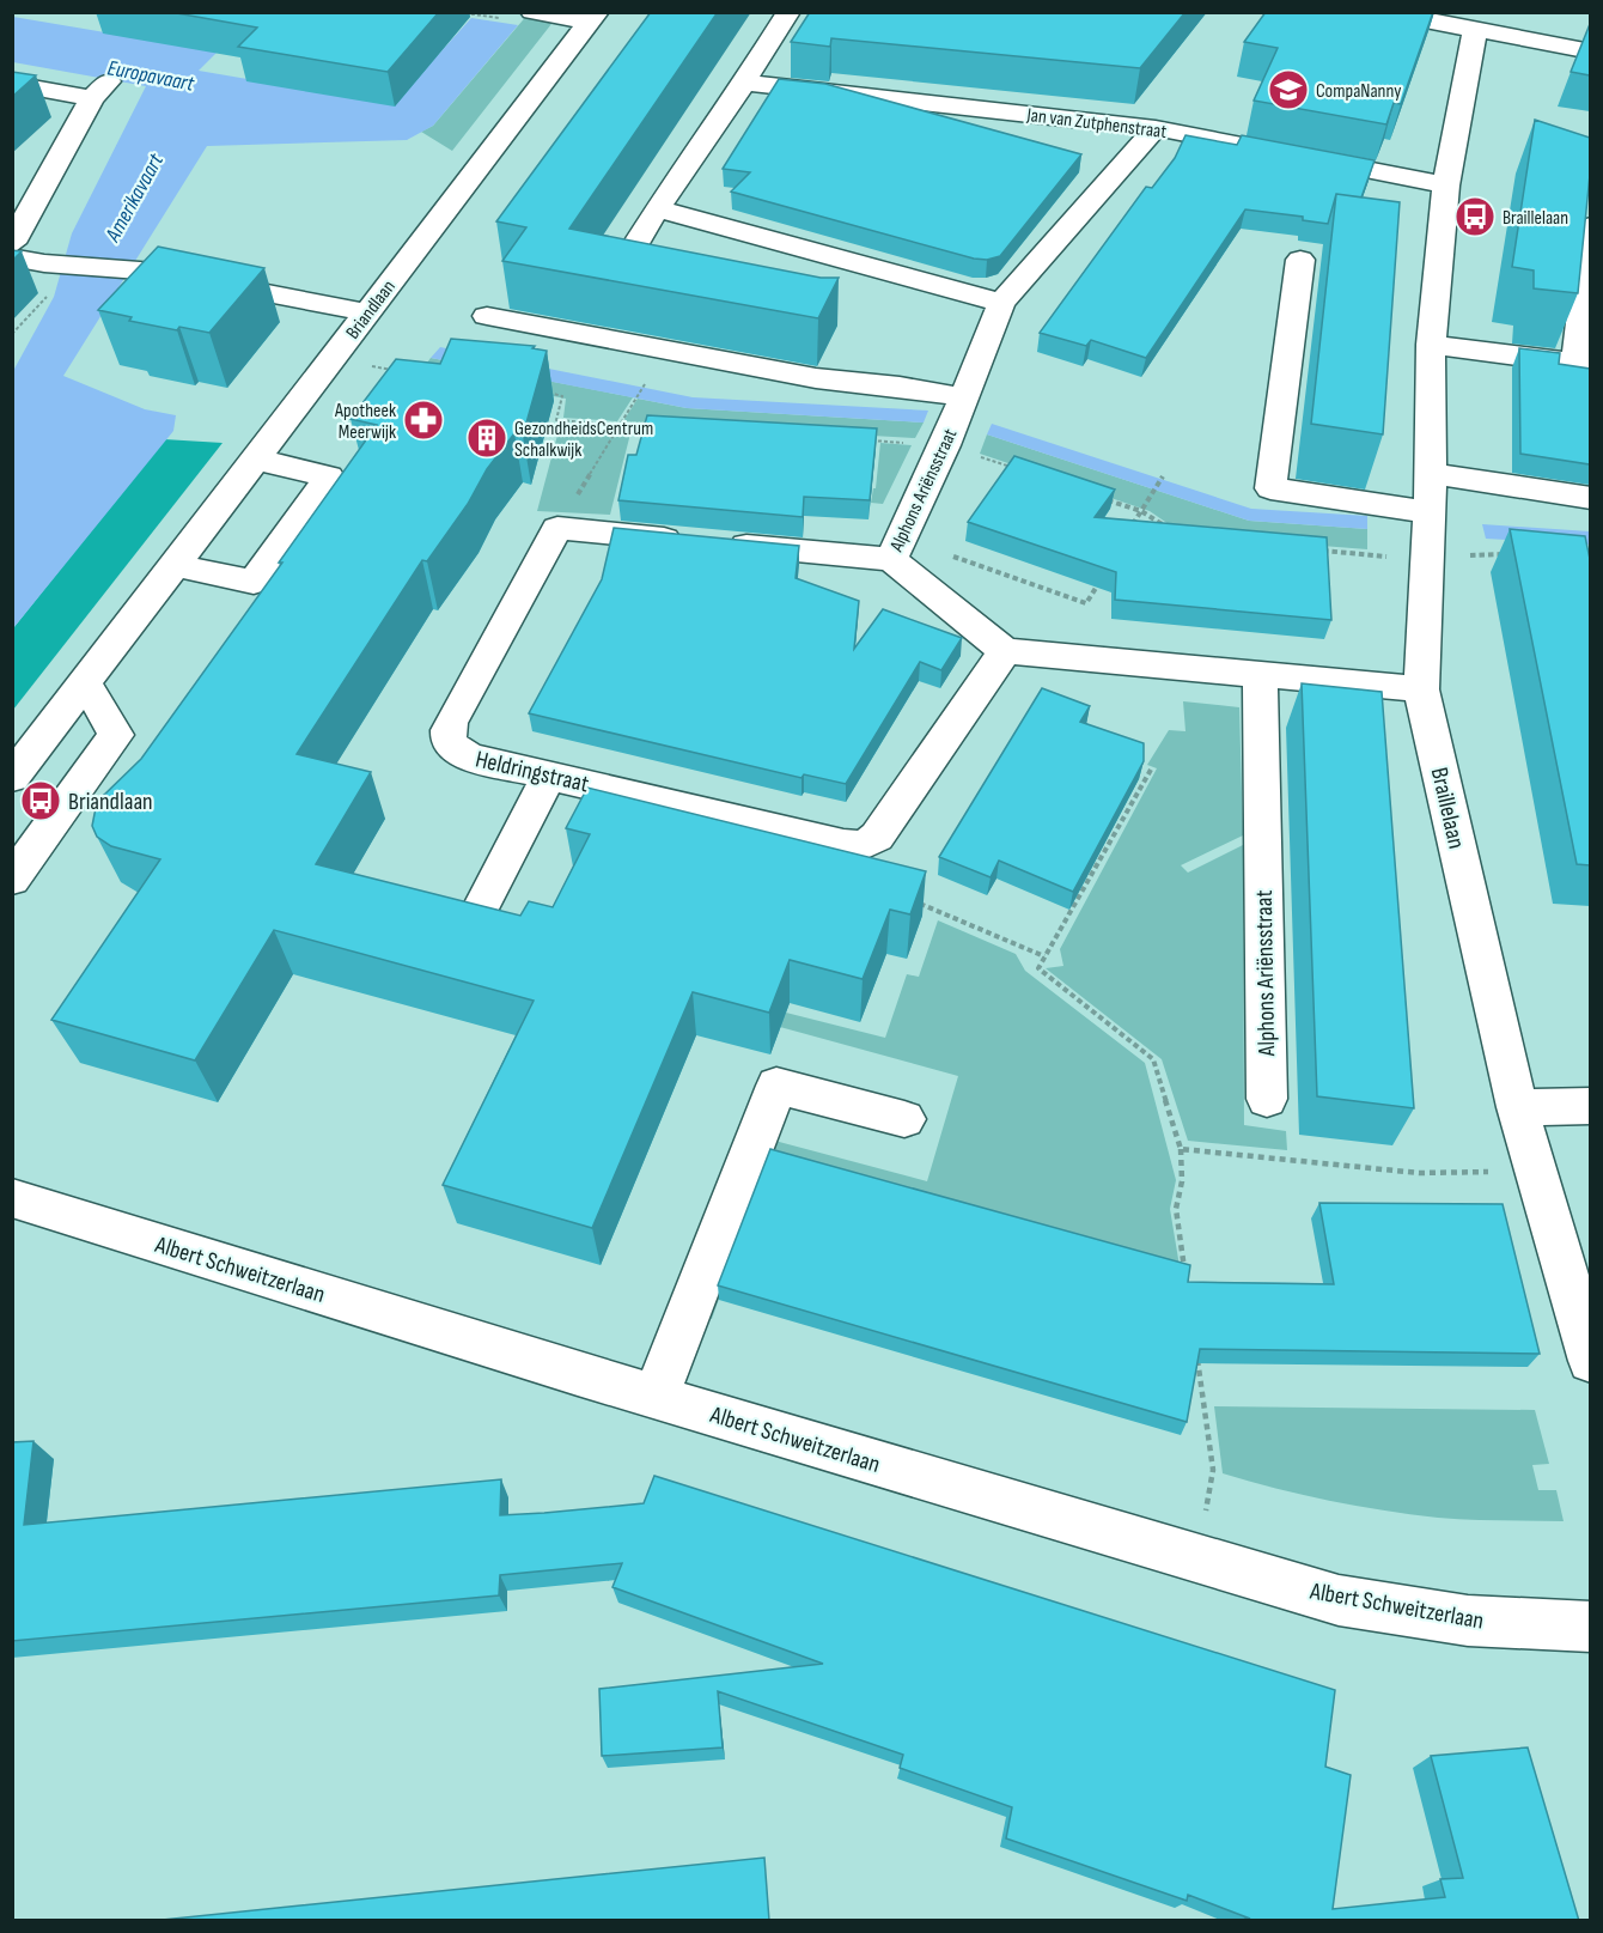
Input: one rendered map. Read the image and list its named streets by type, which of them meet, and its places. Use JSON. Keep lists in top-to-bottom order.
{
  "streets": {
    "street": [
      "Jan van Zutphenstraat",
      "Briandlaan",
      "Alphons Ariënsstraat",
      "Heldringstraat",
      "Braillelaan",
      "Albert Schweitzerlaan"
    ]
  },
  "crossings": [
    ["Jan van Zutphenstraat", "Alphons Ariënsstraat"],
    ["Jan van Zutphenstraat", "Braillelaan"],
    ["Alphons Ariënsstraat", "Heldringstraat"]
  ],
  "water": ["Europavaart", "Amerikavaart"],
  "places": {
    "school or university": ["CompaNanny"],
    "bus stop": ["Braillelaan", "Briandlaan"],
    "pharmacy": ["Apotheek Meerwijk"],
    "building": ["GezondheidsCentrum Schalkwijk"]
  }
}
